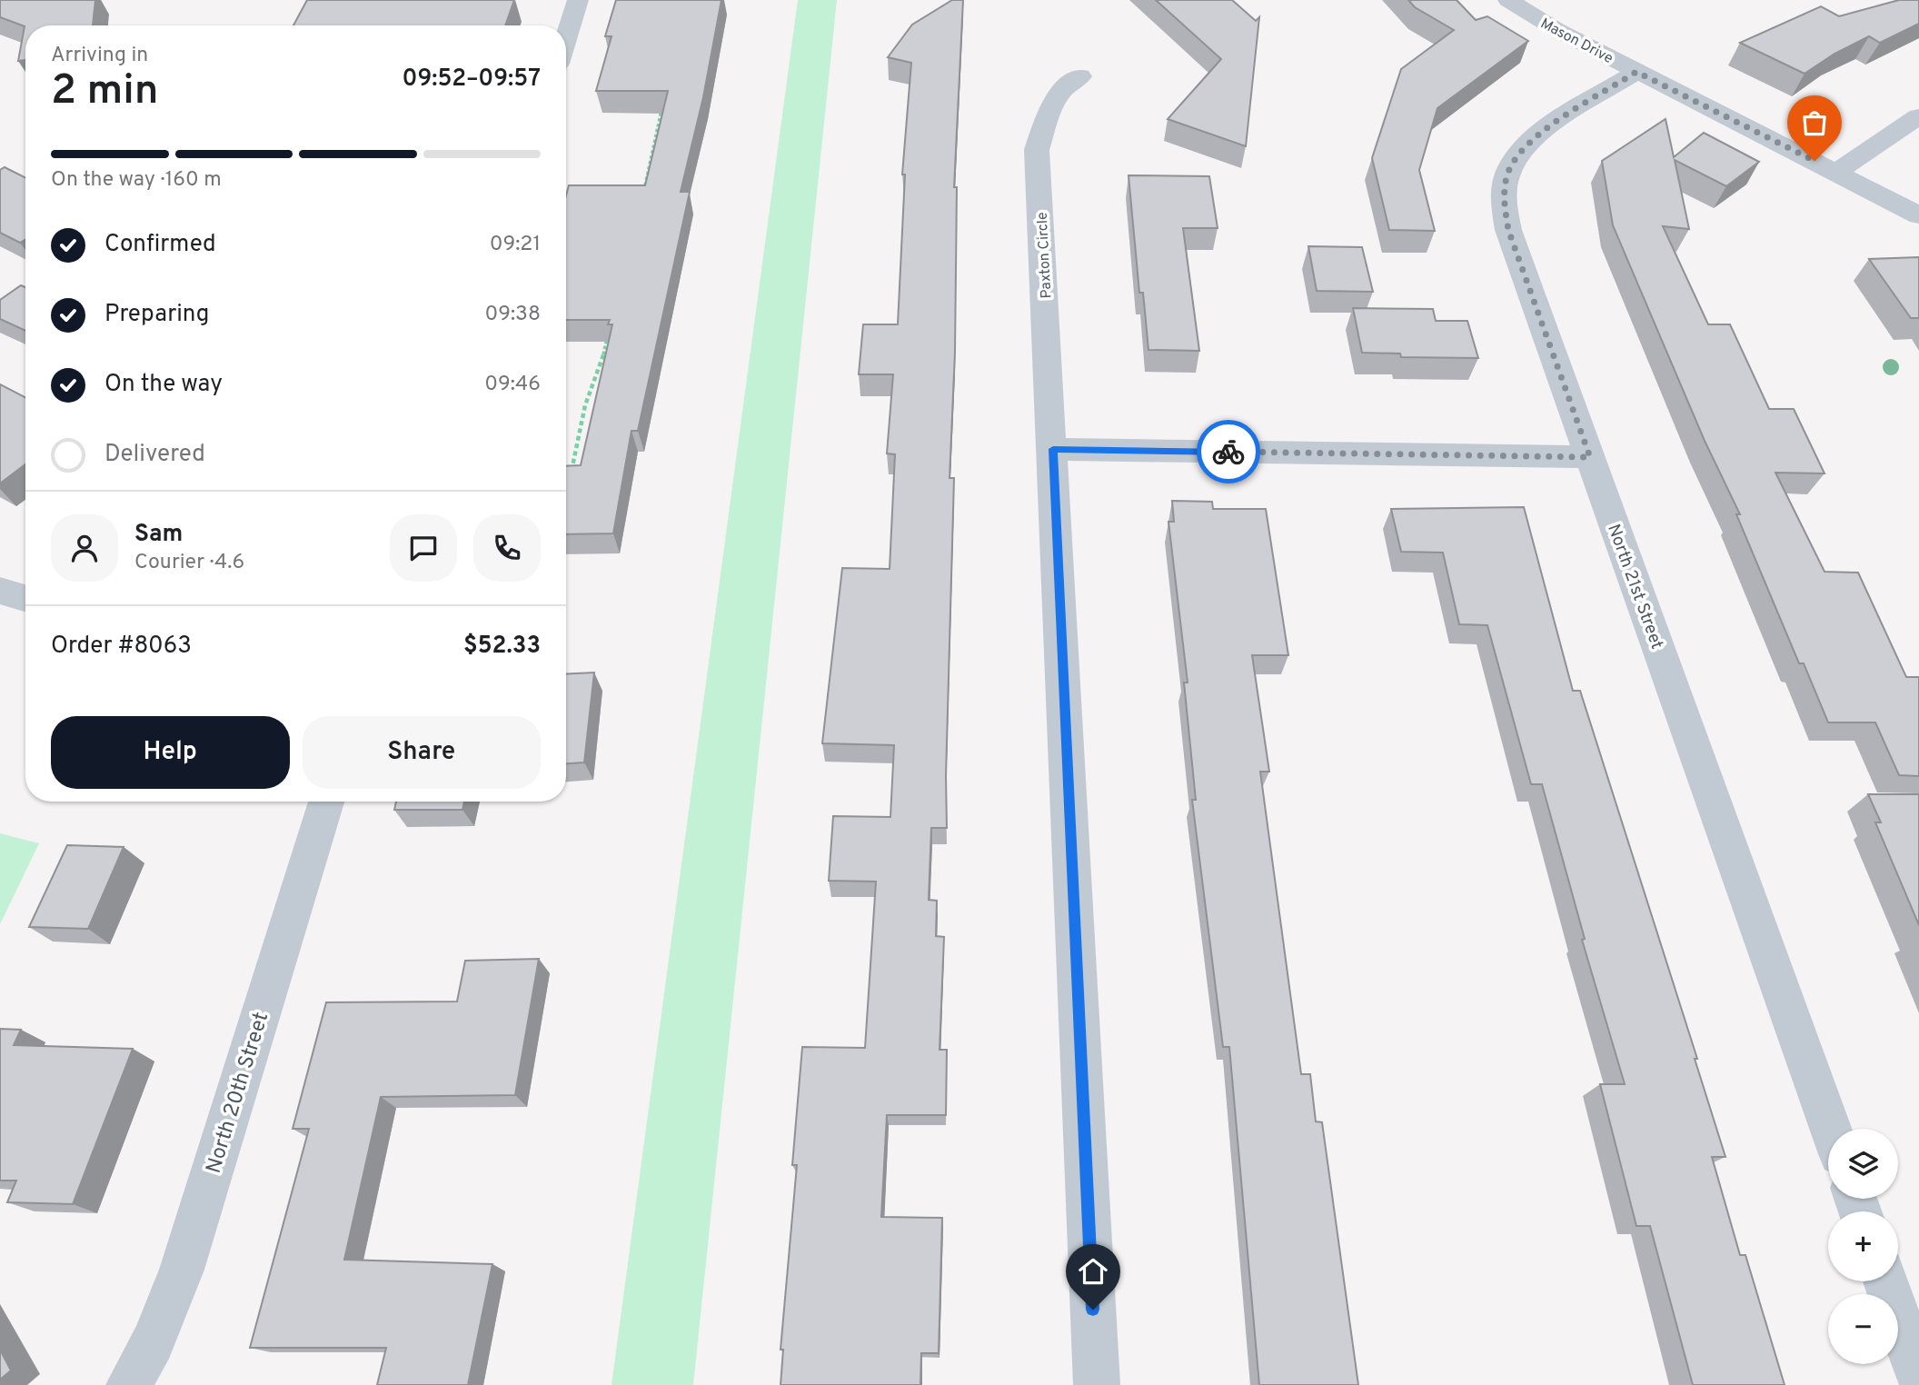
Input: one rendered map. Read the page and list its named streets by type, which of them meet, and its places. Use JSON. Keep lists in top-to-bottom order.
{
  "streets": {
    "street": [
      "Mason Drive",
      "Paxton Circle",
      "North 21st Street",
      "North 20th Street"
    ]
  },
  "crossings": [
    ["Mason Drive", "North 21st Street"]
  ],
  "page": {
    "heading": ["2 min", "Arriving in", "09:52–09:57"],
    "panel": [
      "Sam",
      "Courier · 4.6",
      "Order #8063",
      "$52.33"
    ],
    "bar": "On the way · 160 m",
    "list": [
      ["Confirmed", "09:21"],
      ["Preparing", "09:38"],
      ["On the way", "09:46"],
      "Delivered"
    ],
    "buttons": ["Help", "Share"],
    "map_buttons": ["+", "−"]
  }
}
